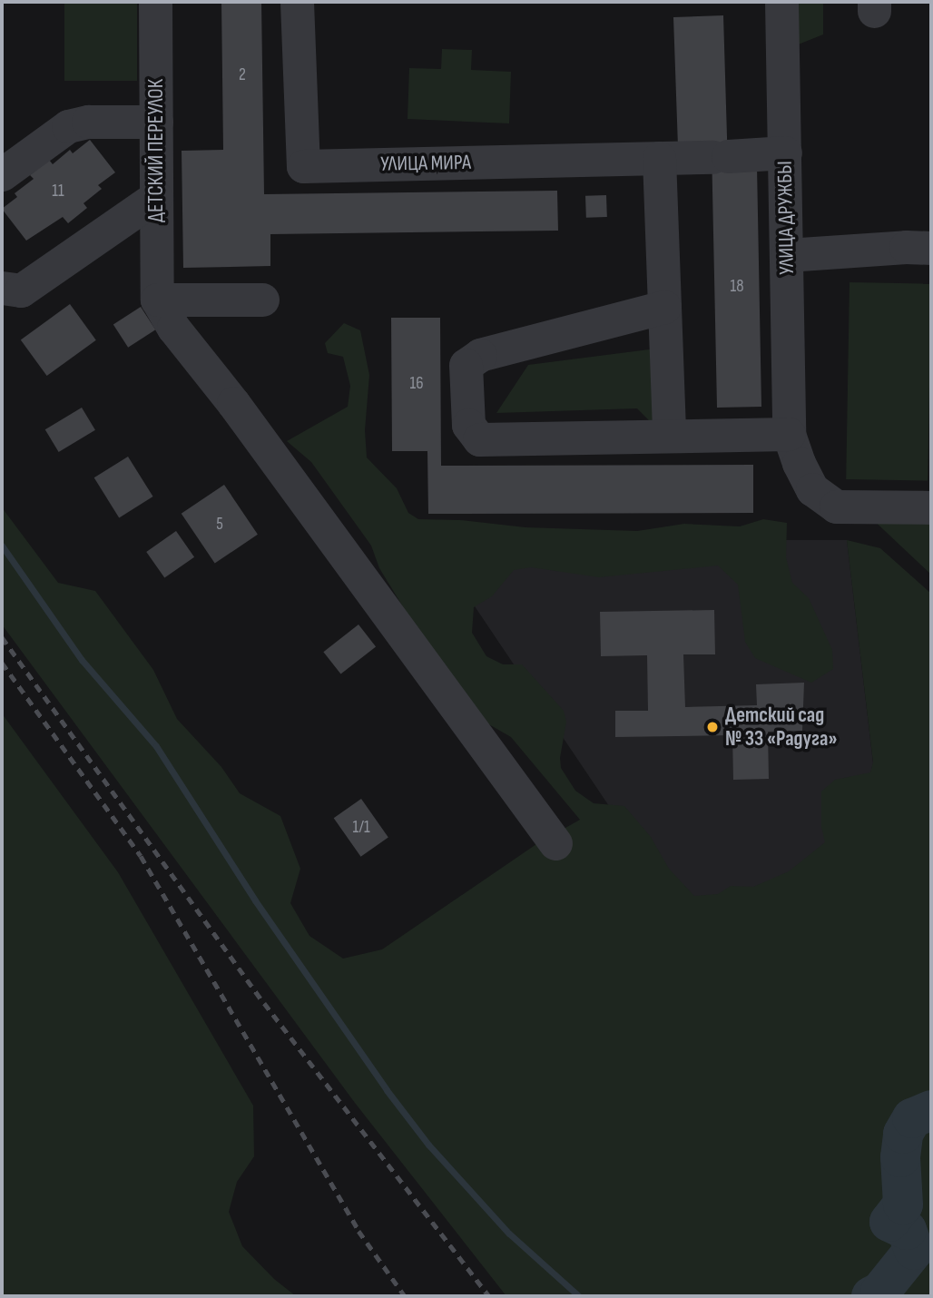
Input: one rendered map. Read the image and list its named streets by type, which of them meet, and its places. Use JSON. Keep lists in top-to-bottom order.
{
  "streets": {
    "street": ["ДЕТСКИЙ ПЕРЕУЛОК", "УЛИЦА МИРА", "УЛИЦА ДРУЖБЫ"]
  },
  "crossings": [
    ["УЛИЦА МИРА", "УЛИЦА ДРУЖБЫ"]
  ],
  "places": ["Детский сад № 33 «Радуга»"],
  "house_numbers": [
    "2",
    "11",
    "18",
    "16",
    "5",
    "1/1"
  ]
}
